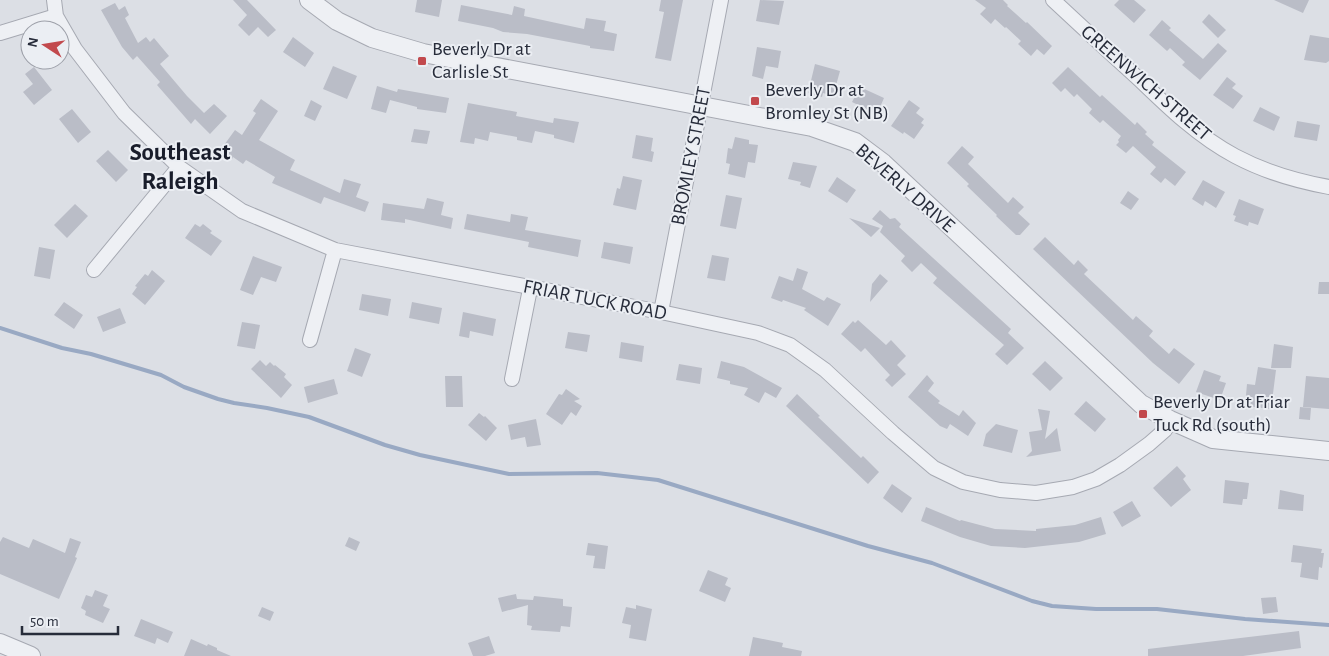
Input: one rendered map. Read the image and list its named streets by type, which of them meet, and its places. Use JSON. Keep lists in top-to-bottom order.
{
  "streets": {
    "street": [
      "GREENWICH STREET",
      "BROMLEY STREET",
      "BEVERLY DRIVE",
      "FRIAR TUCK ROAD"
    ]
  },
  "crossings": [
    ["BROMLEY STREET", "BEVERLY DRIVE"],
    ["BROMLEY STREET", "FRIAR TUCK ROAD"],
    ["BEVERLY DRIVE", "FRIAR TUCK ROAD"]
  ],
  "districts": ["Southeast Raleigh"],
  "places": {
    "transit": ["Beverly Dr at Carlisle St", "Beverly Dr at Bromley St (NB)", "Beverly Dr at Friar Tuck Rd (south)"]
  },
  "scale_bar": "50 m",
  "north": "left"
}
